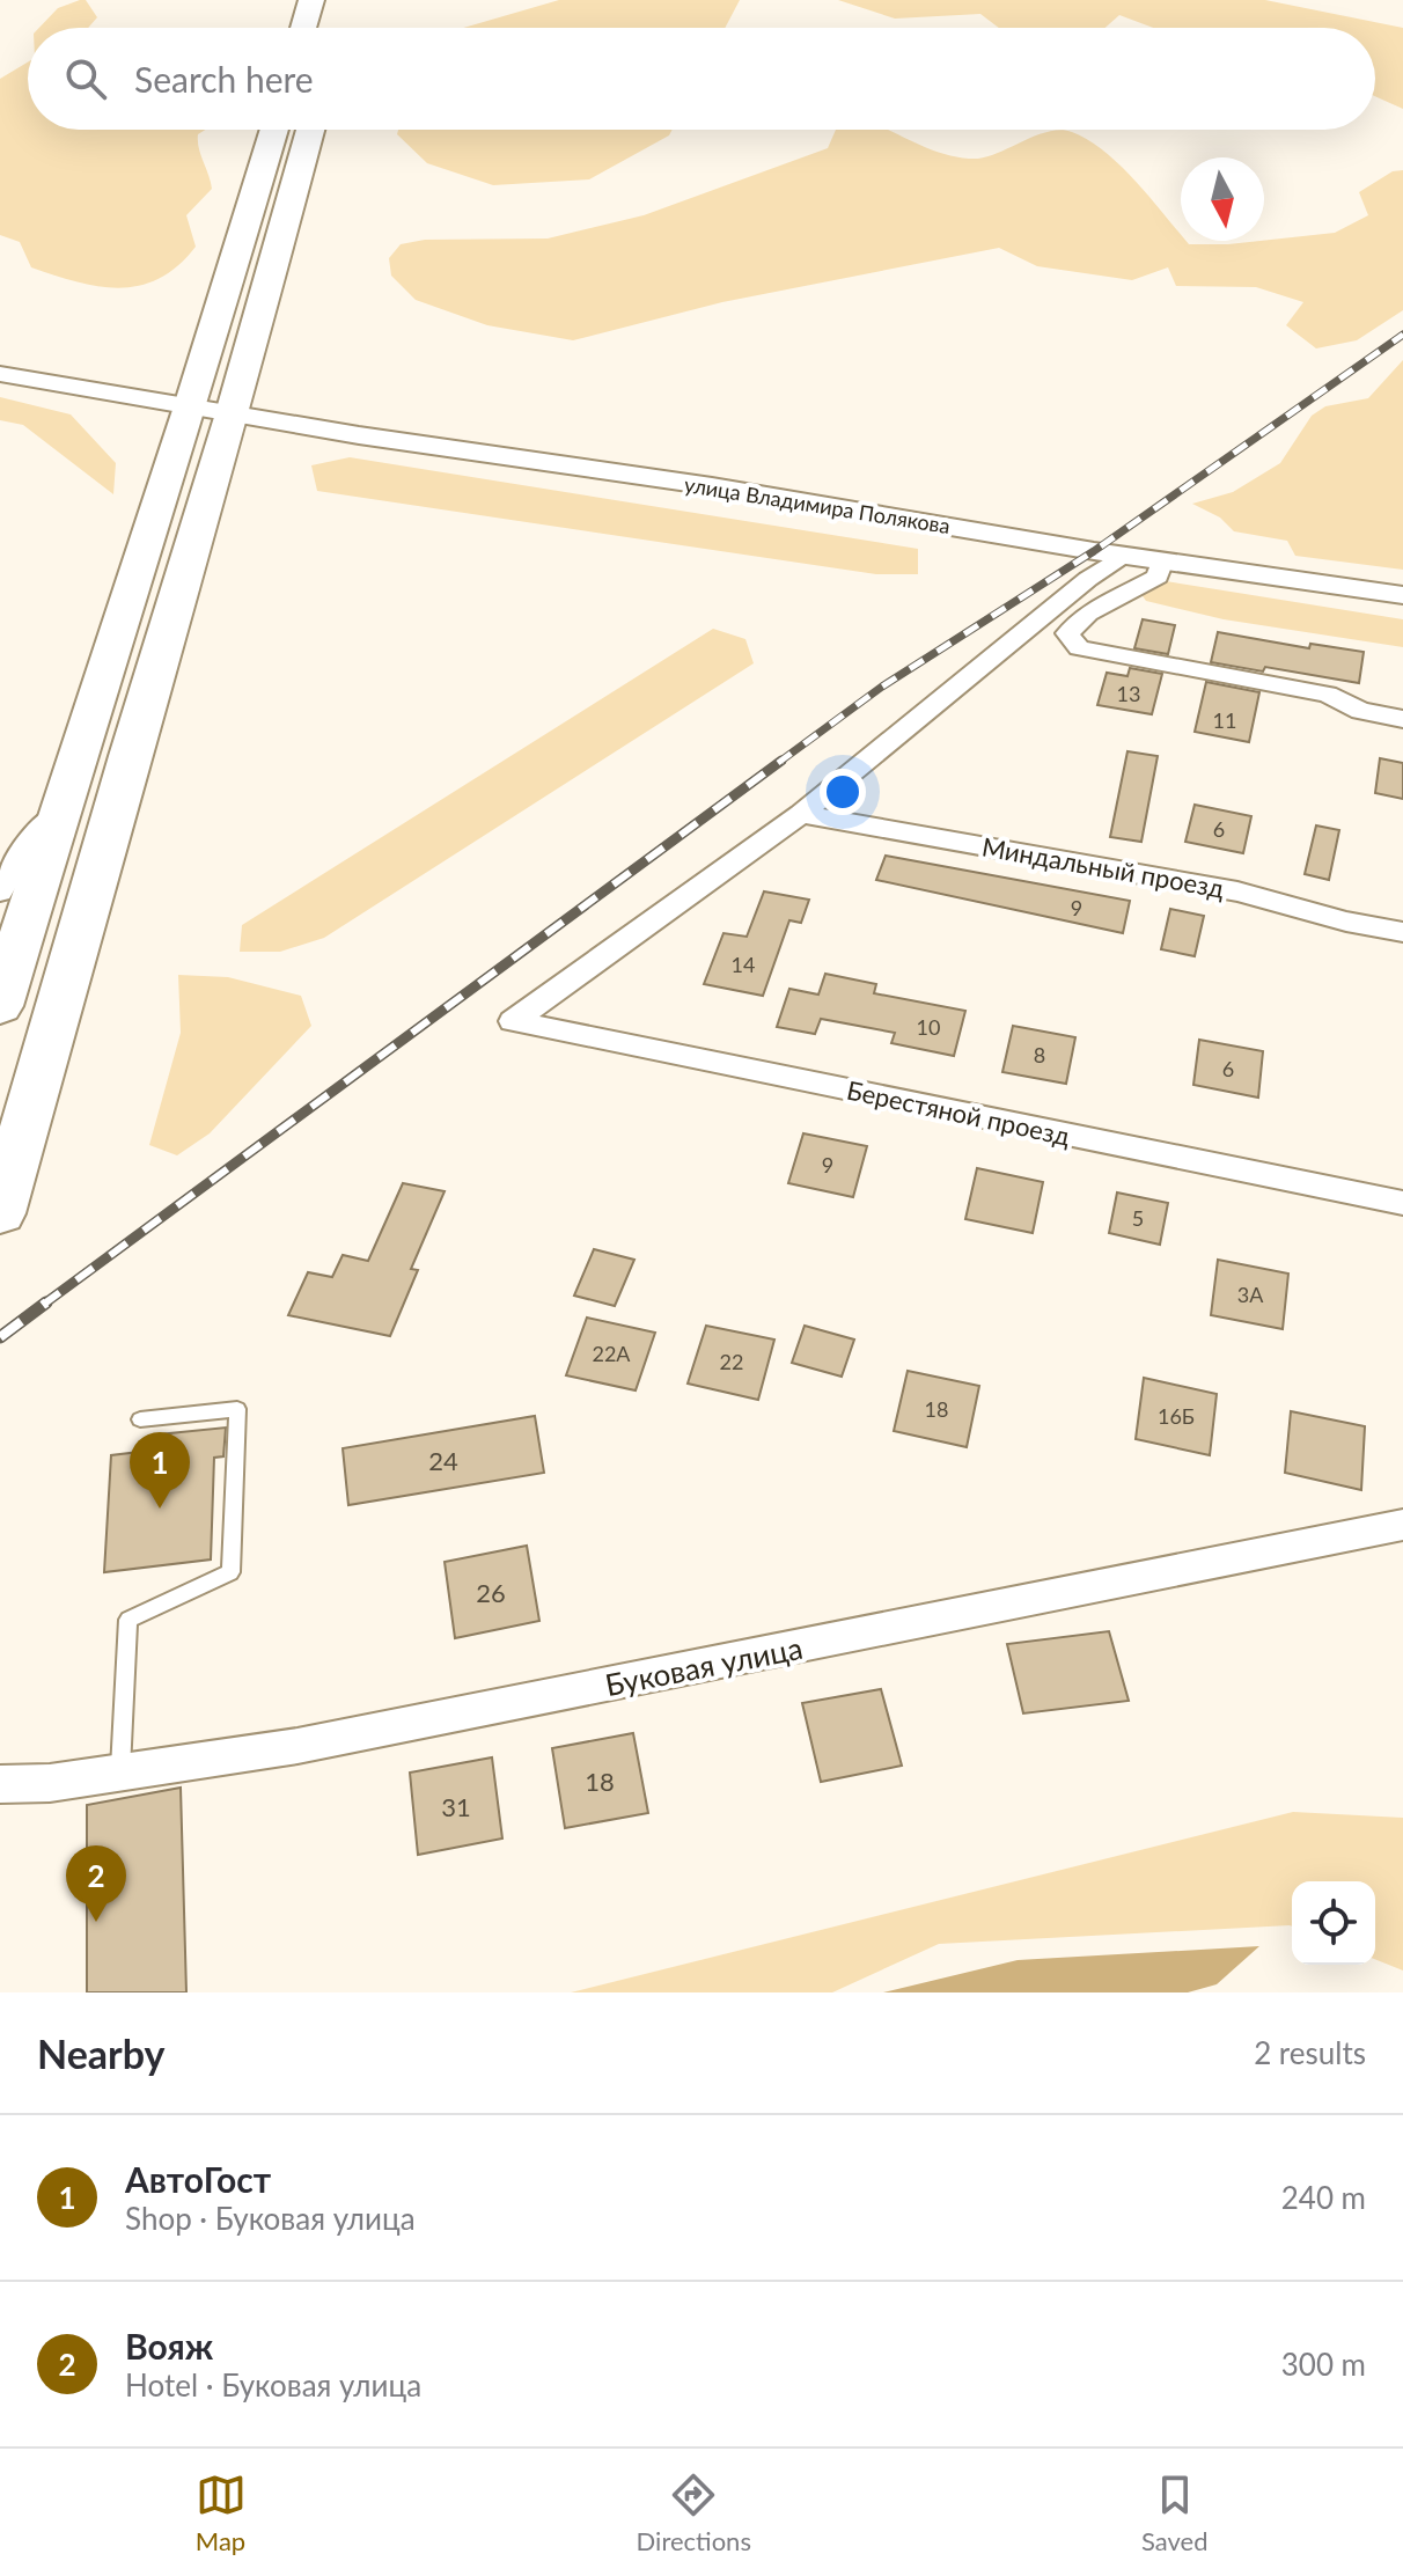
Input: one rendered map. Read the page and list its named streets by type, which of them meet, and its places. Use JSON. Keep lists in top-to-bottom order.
{
  "streets": {
    "street": [
      "улица Владимира Полякова",
      "Миндальный проезд",
      "Берестяной проезд",
      "Буковая улица"
    ]
  },
  "crossings": [
    ["Миндальный проезд", "Берестяной проезд"]
  ],
  "house_numbers": [
    "13",
    "11",
    "6",
    "9",
    "14",
    "10",
    "8",
    "6",
    "9",
    "5",
    "3А",
    "22А",
    "22",
    "18",
    "16Б",
    "24",
    "26",
    "18",
    "31"
  ],
  "north": "bottom",
  "page": {
    "search": "Search here",
    "pins": ["1", "2"],
    "heading": ["Nearby", "2 results"],
    "list": [
      {
        "mark": "1",
        "name": "АвтоГост",
        "note": "Shop · Буковая улица",
        "value": "240 m"
      },
      {
        "mark": "2",
        "name": "Вояж",
        "note": "Hotel · Буковая улица",
        "value": "300 m"
      }
    ],
    "nav": ["Map", "Directions", "Saved"]
  }
}
